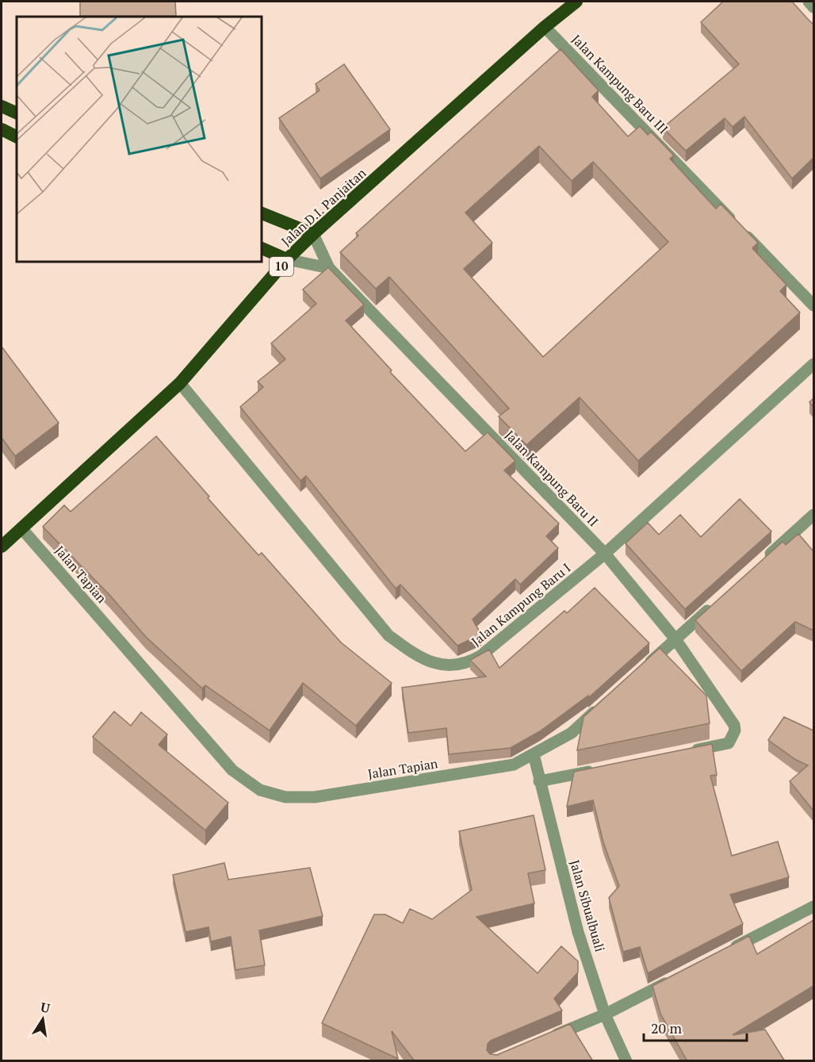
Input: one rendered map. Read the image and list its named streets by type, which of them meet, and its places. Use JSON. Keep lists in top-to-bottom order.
{
  "streets": {
    "highway": ["Jalan D.I. Panjaitan", "10"],
    "street": [
      "Jalan Kampung Baru III",
      "Jalan Kampung Baru II",
      "Jalan Tapian",
      "Jalan Kampung Baru I",
      "Jalan Sibualbuali"
    ]
  },
  "crossings": [
    ["Jalan Kampung Baru III", "Jalan D.I. Panjaitan"],
    ["Jalan D.I. Panjaitan", "Jalan Kampung Baru II"],
    ["Jalan D.I. Panjaitan", "Jalan Tapian"],
    ["Jalan D.I. Panjaitan", "Jalan Kampung Baru I"],
    ["Jalan Kampung Baru II", "Jalan Kampung Baru I"],
    ["Jalan Tapian", "Jalan Sibualbuali"]
  ],
  "scale_bar": "20 m",
  "north": "top"
}
